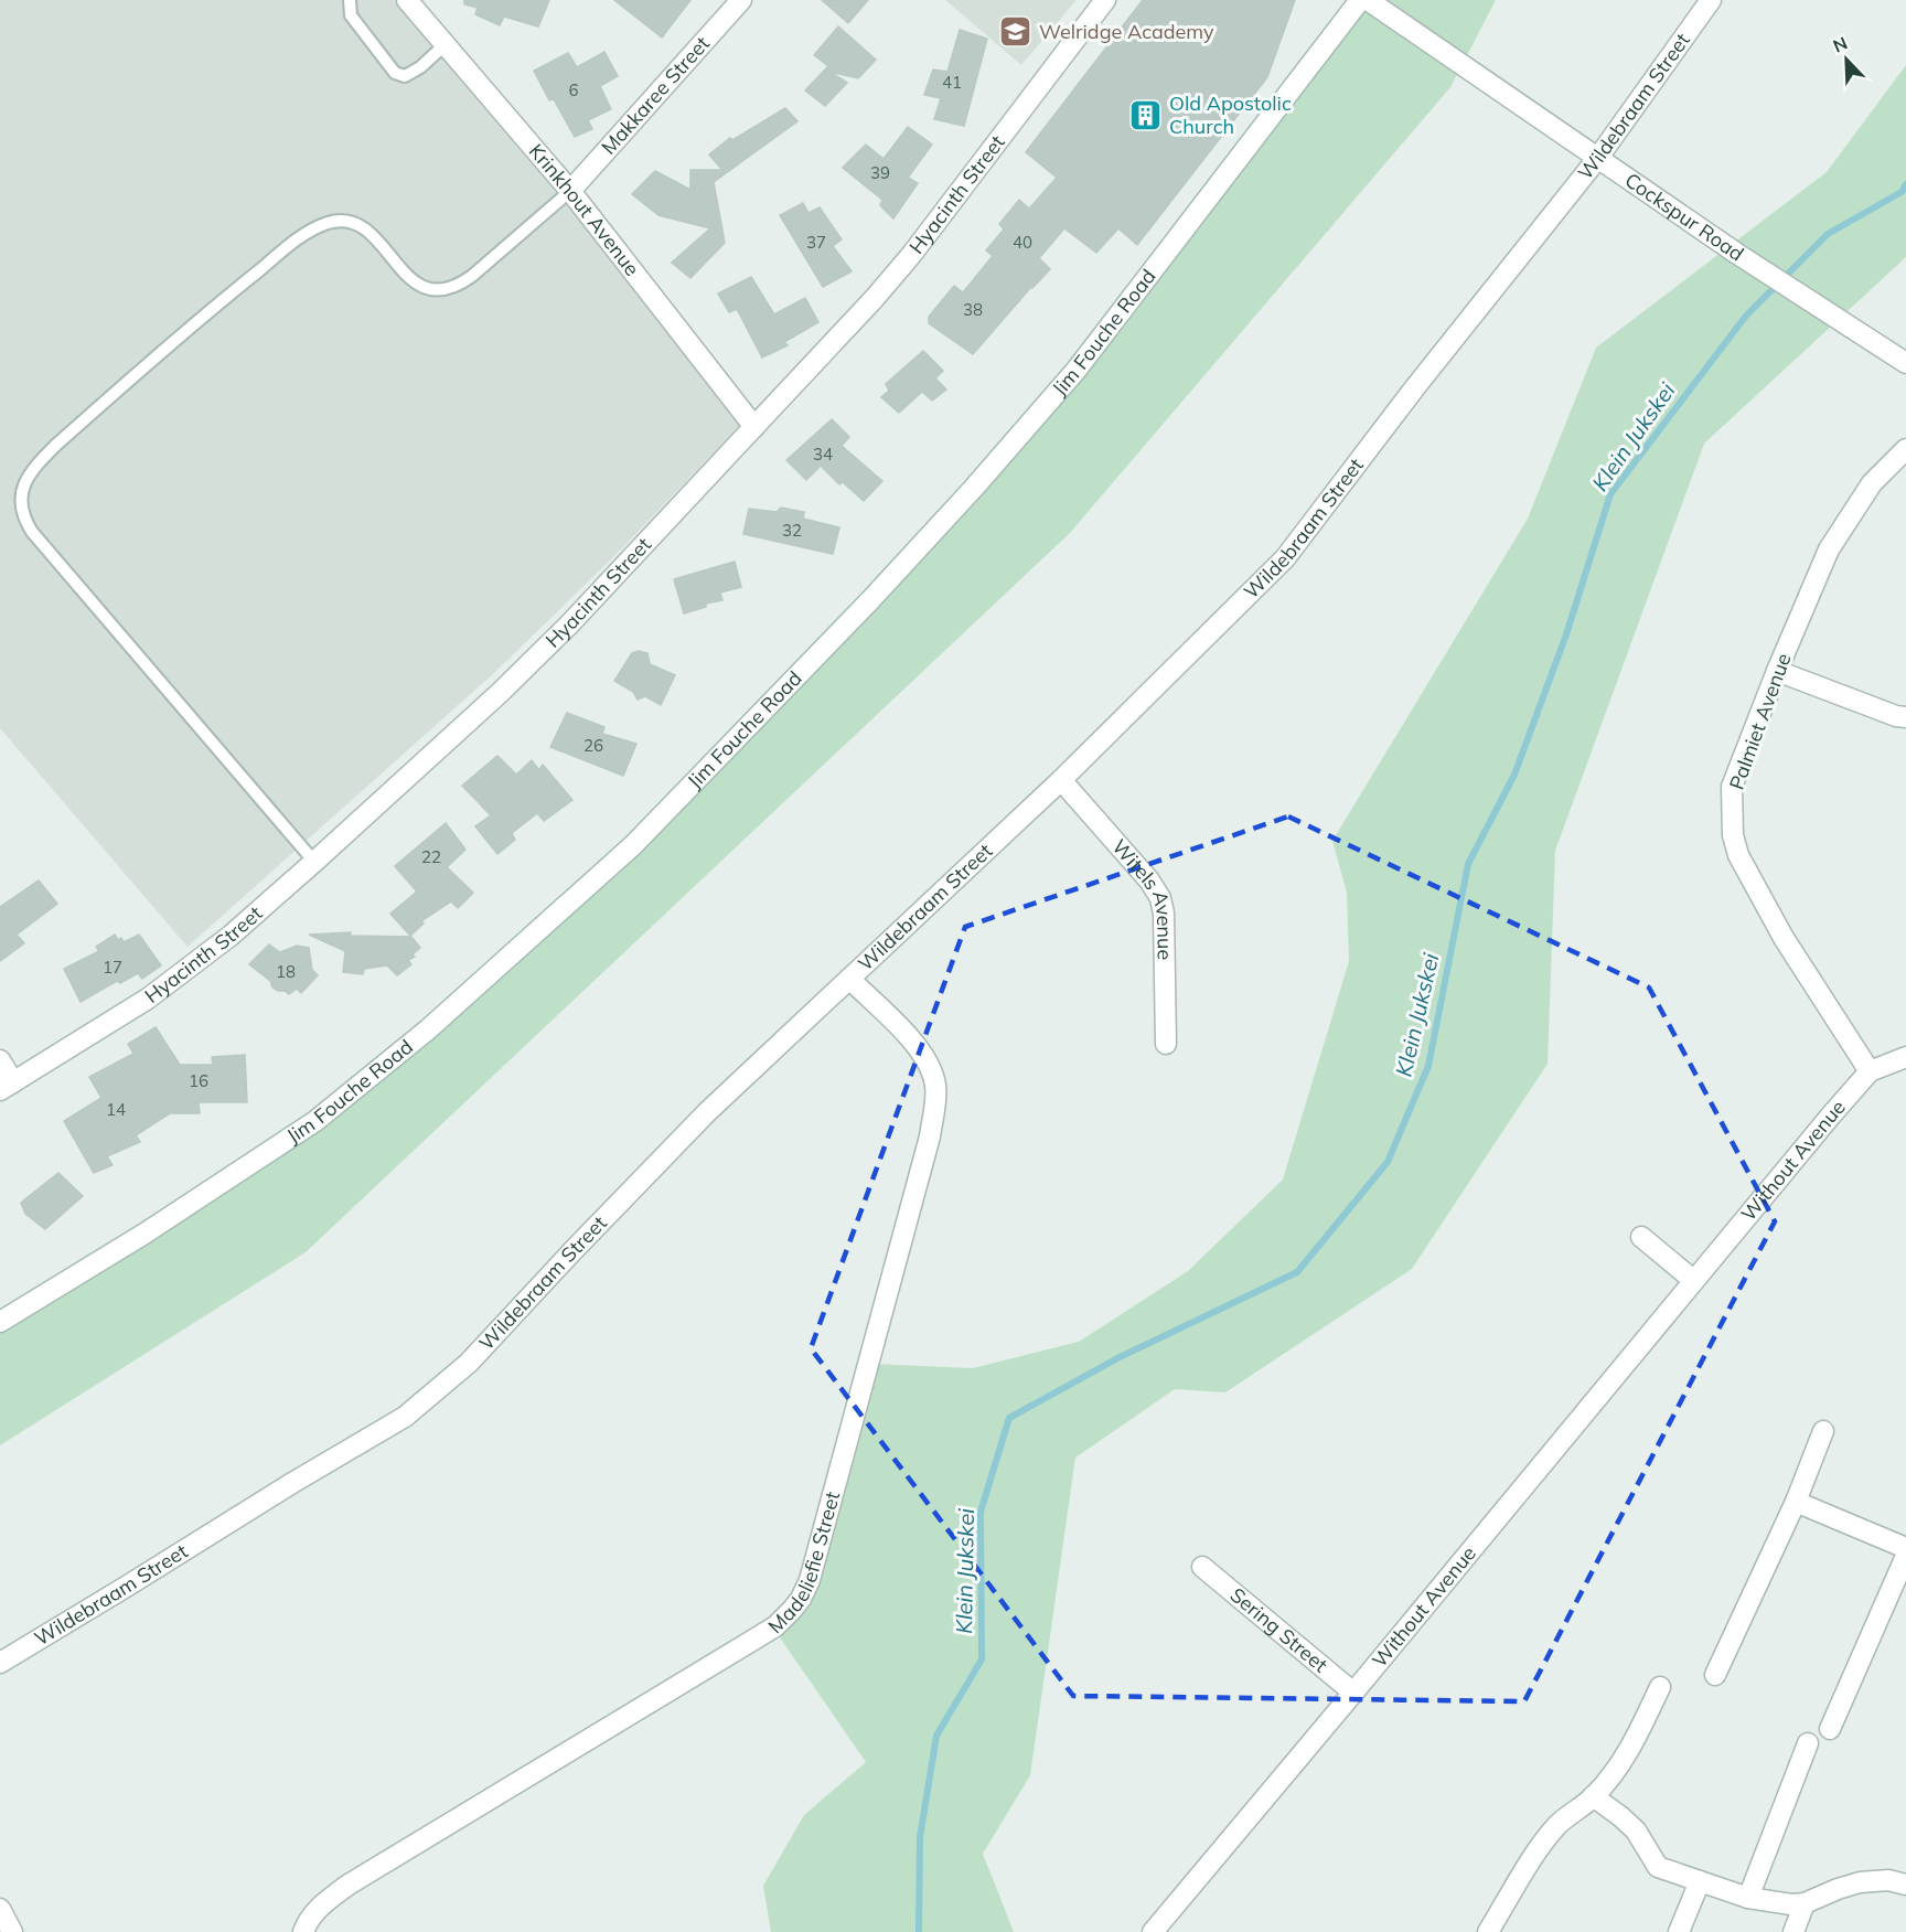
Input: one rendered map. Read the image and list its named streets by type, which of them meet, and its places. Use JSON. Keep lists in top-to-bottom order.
{
  "streets": {
    "street": [
      "Makkaree Street",
      "Wildebraam Street",
      "Hyacinth Street",
      "Krinkhout Avenue",
      "Cockspur Road",
      "Jim Fouche Road",
      "Palmiet Avenue",
      "Witels Avenue",
      "Without Avenue",
      "Madeliefie Street",
      "Sering Street"
    ]
  },
  "crossings": [
    ["Makkaree Street", "Krinkhout Avenue"],
    ["Wildebraam Street", "Cockspur Road"],
    ["Wildebraam Street", "Witels Avenue"],
    ["Wildebraam Street", "Madeliefie Street"],
    ["Hyacinth Street", "Krinkhout Avenue"],
    ["Palmiet Avenue", "Without Avenue"],
    ["Without Avenue", "Sering Street"]
  ],
  "water": ["Klein Jukskei"],
  "places": {
    "school or university": ["Welridge Academy"],
    "building": ["Old Apostolic Church"]
  },
  "house_numbers": [
    "41",
    "6",
    "39",
    "37",
    "40",
    "38",
    "34",
    "32",
    "26",
    "22",
    "17",
    "18",
    "16",
    "14"
  ],
  "north": "top left"
}
